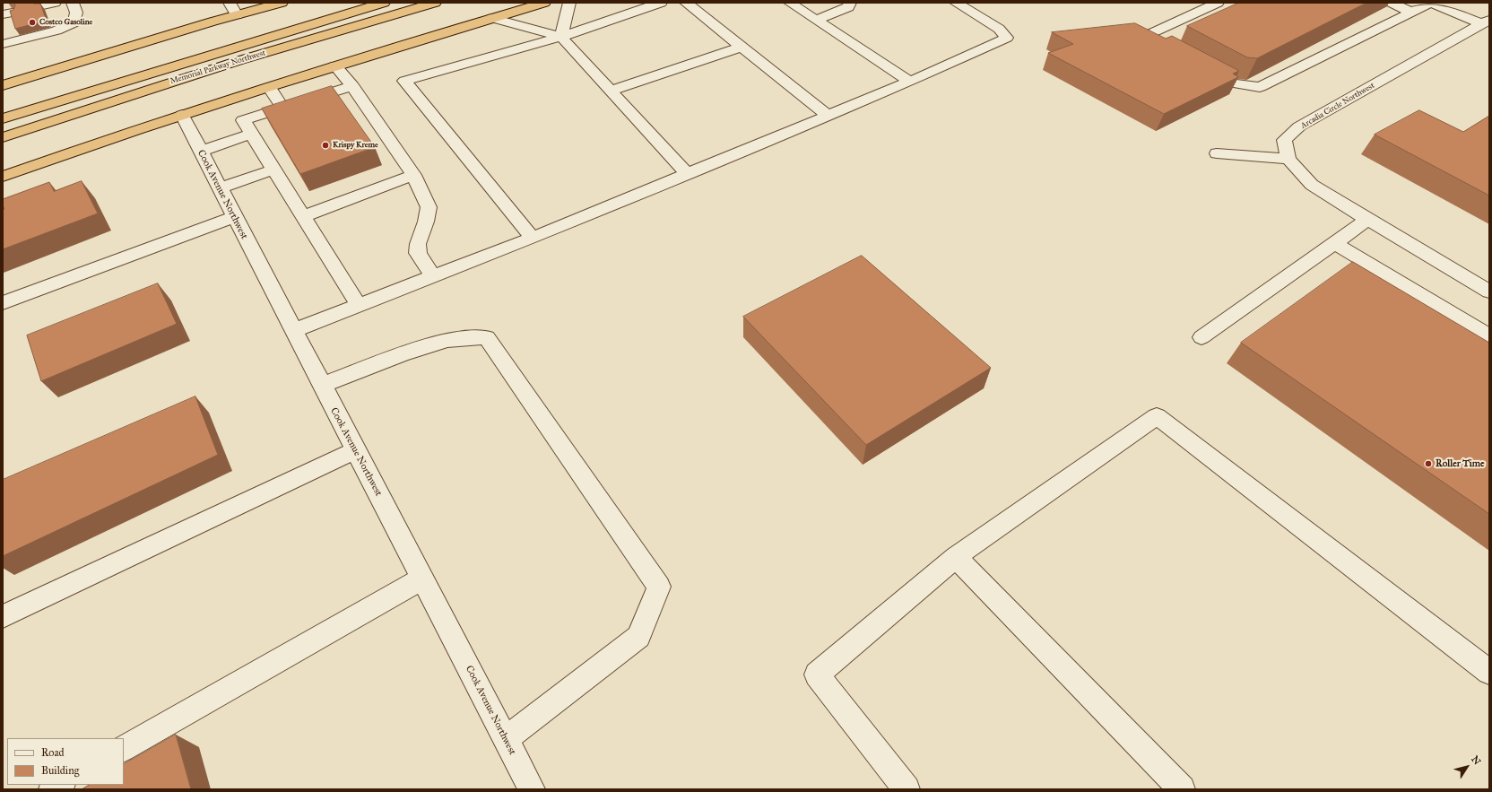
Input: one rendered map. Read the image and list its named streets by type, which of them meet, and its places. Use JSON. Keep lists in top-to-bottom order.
{
  "streets": {
    "highway": ["Memorial Parkway Northwest"],
    "street": ["Arcadia Circle Northwest", "Cook Avenue Northwest"]
  },
  "places": ["Costco Gasoline", "Krispy Kreme", "Roller Time"],
  "legend": ["Road", "Building"],
  "north": "top right"
}
